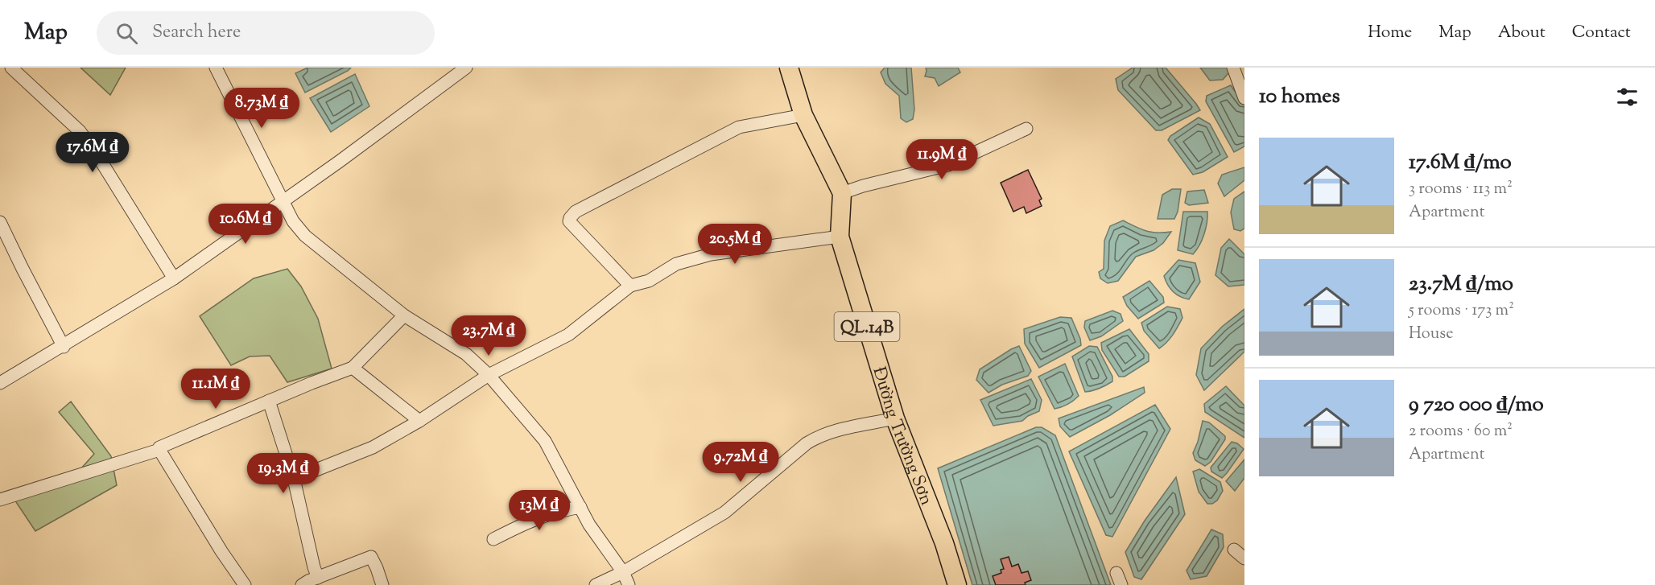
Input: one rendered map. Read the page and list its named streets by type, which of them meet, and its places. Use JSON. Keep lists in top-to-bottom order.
{
  "streets": {
    "highway": ["QL.14B", "Đường Trường Sơn"]
  },
  "page": {
    "header": "Map",
    "search": "Search here",
    "nav": [
      "Home",
      "Map",
      "About",
      "Contact"
    ],
    "heading": "10 homes",
    "price": [
      "8.73M ₫",
      "17.6M ₫",
      "11.9M ₫",
      "10.6M ₫",
      "20.5M ₫",
      "23.7M ₫",
      "11.1M ₫",
      "9.72M ₫",
      "19.3M ₫",
      "13M ₫"
    ],
    "list": [
      {
        "name": "17.6M ₫/mo",
        "note": "3 rooms · 113 m² · Apartment"
      },
      {
        "name": "23.7M ₫/mo",
        "note": "5 rooms · 173 m² · House"
      },
      {
        "name": "9 720 000 ₫/mo",
        "note": "2 rooms · 60 m² · Apartment"
      }
    ]
  }
}
